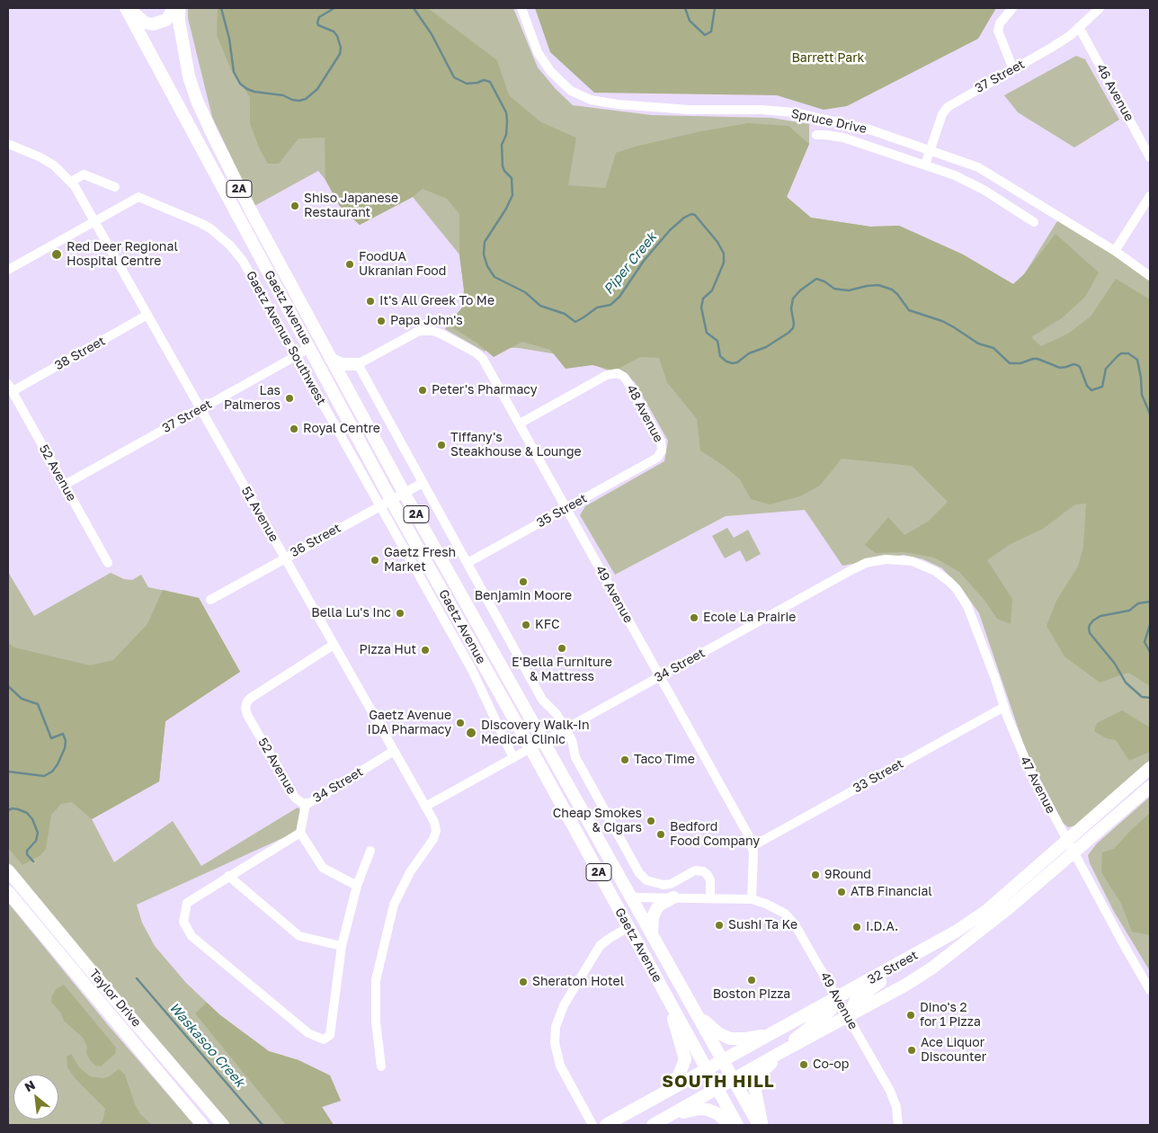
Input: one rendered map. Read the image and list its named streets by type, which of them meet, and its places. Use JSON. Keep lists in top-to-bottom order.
{
  "streets": {
    "main road": [
      "2A",
      "Gaetz Avenue",
      "32 Street",
      "Taylor Drive"
    ],
    "street": [
      "37 Street",
      "46 Avenue",
      "Spruce Drive",
      "Gaetz Avenue Southwest",
      "38 Street",
      "48 Avenue",
      "52 Avenue",
      "35 Street",
      "51 Avenue",
      "36 Street",
      "49 Avenue",
      "34 Street",
      "33 Street",
      "47 Avenue"
    ]
  },
  "crossings": [
    ["37 Street", "46 Avenue"],
    ["37 Street", "Spruce Drive"],
    ["37 Street", "Gaetz Avenue"],
    ["37 Street", "Gaetz Avenue Southwest"],
    ["37 Street", "52 Avenue"],
    ["37 Street", "51 Avenue"],
    ["Gaetz Avenue", "36 Street"],
    ["Gaetz Avenue", "49 Avenue"],
    ["Gaetz Avenue", "34 Street"],
    ["Gaetz Avenue", "32 Street"],
    ["Gaetz Avenue Southwest", "51 Avenue"],
    ["Gaetz Avenue Southwest", "36 Street"],
    ["Gaetz Avenue Southwest", "34 Street"],
    ["38 Street", "52 Avenue"],
    ["38 Street", "51 Avenue"],
    ["48 Avenue", "35 Street"],
    ["48 Avenue", "49 Avenue"],
    ["52 Avenue", "51 Avenue"],
    ["52 Avenue", "34 Street"],
    ["35 Street", "49 Avenue"],
    ["51 Avenue", "36 Street"],
    ["51 Avenue", "34 Street"],
    ["49 Avenue", "34 Street"],
    ["49 Avenue", "33 Street"],
    ["49 Avenue", "32 Street"],
    ["34 Street", "47 Avenue"],
    ["33 Street", "47 Avenue"],
    ["47 Avenue", "32 Street"]
  ],
  "districts": ["SOUTH HILL"],
  "water": ["Piper Creek", "Waskasoo Creek"],
  "parks": ["Barrett Park"],
  "places": [
    "Shiso Japanese Restaurant",
    "Red Deer Regional Hospital Centre",
    "FoodUA Ukranian Food",
    "It's All Greek To Me",
    "Papa John's",
    "Peter's Pharmacy",
    "Las Palmeros",
    "Royal Centre",
    "Tiffany's Steakhouse & Lounge",
    "Gaetz Fresh Market",
    "Benjamin Moore",
    "Bella Lu's Inc",
    "Ecole La Prairie",
    "KFC",
    "E'Bella Furniture & Mattress",
    "Pizza Hut",
    "Gaetz Avenue IDA Pharmacy",
    "Discovery Walk-In Medical Clinic",
    "Taco Time",
    "Cheap Smokes & Cigars",
    "Bedford Food Company",
    "9Round",
    "ATB Financial",
    "Sushi Ta Ke",
    "I.D.A.",
    "Boston Pizza",
    "Sheraton Hotel",
    "Dino's 2 for 1 Pizza",
    "Ace Liquor Discounter",
    "Co-op"
  ],
  "north": "top left"
}
